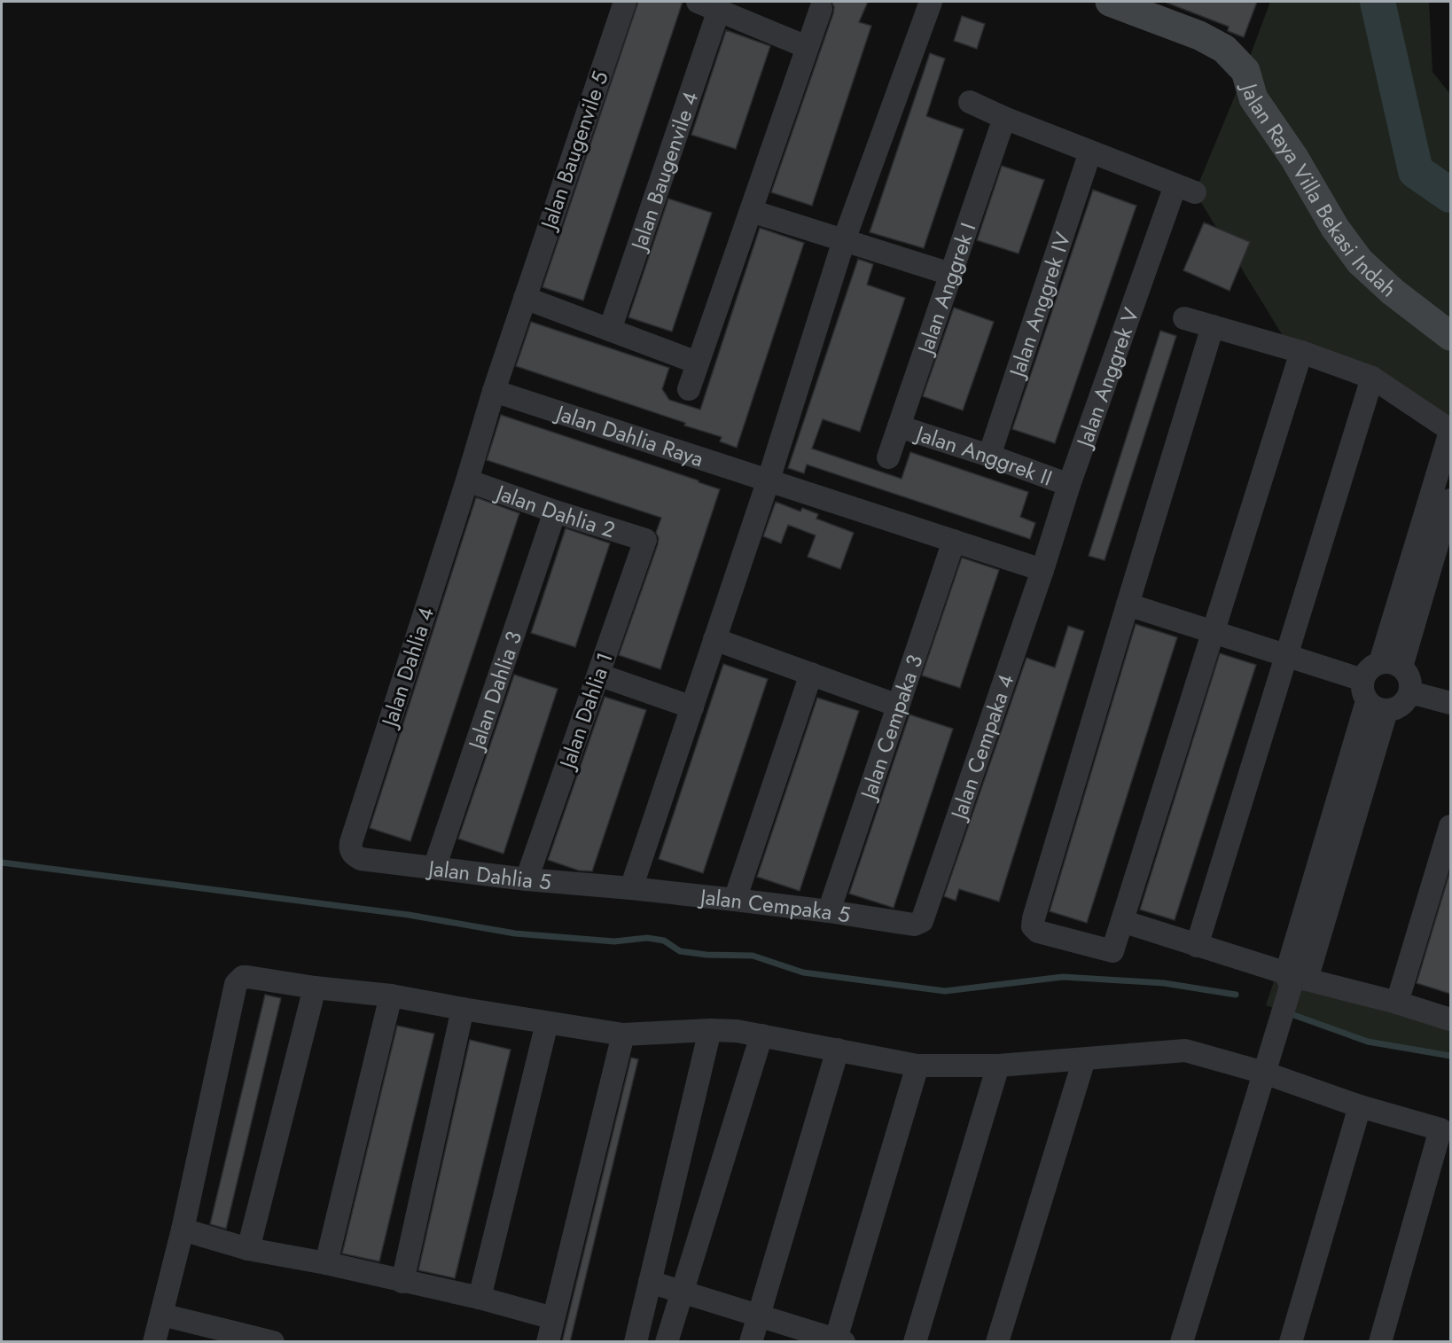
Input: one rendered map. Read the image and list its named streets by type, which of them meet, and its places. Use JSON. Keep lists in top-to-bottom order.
{
  "streets": {
    "main road": ["Jalan Raya Villa Bekasi Indah"],
    "street": [
      "Jalan Baugenvile 5",
      "Jalan Baugenvile 4",
      "Jalan Anggrek I",
      "Jalan Anggrek IV",
      "Jalan Anggrek V",
      "Jalan Dahlia Raya",
      "Jalan Anggrek II",
      "Jalan Dahlia 2",
      "Jalan Dahlia 4",
      "Jalan Dahlia 3",
      "Jalan Dahlia 1",
      "Jalan Cempaka 3",
      "Jalan Cempaka 4",
      "Jalan Dahlia 5",
      "Jalan Cempaka 5"
    ]
  },
  "crossings": [
    ["Jalan Baugenvile 5", "Jalan Dahlia Raya"],
    ["Jalan Baugenvile 5", "Jalan Dahlia 4"],
    ["Jalan Anggrek I", "Jalan Anggrek II"],
    ["Jalan Anggrek IV", "Jalan Anggrek V"],
    ["Jalan Anggrek IV", "Jalan Anggrek II"],
    ["Jalan Anggrek V", "Jalan Dahlia Raya"],
    ["Jalan Anggrek V", "Jalan Anggrek II"],
    ["Jalan Anggrek V", "Jalan Cempaka 4"],
    ["Jalan Dahlia Raya", "Jalan Dahlia 4"],
    ["Jalan Dahlia Raya", "Jalan Cempaka 3"],
    ["Jalan Dahlia Raya", "Jalan Cempaka 4"],
    ["Jalan Dahlia 2", "Jalan Dahlia 4"],
    ["Jalan Dahlia 2", "Jalan Dahlia 3"],
    ["Jalan Dahlia 2", "Jalan Dahlia 1"],
    ["Jalan Dahlia 4", "Jalan Dahlia 5"],
    ["Jalan Dahlia 3", "Jalan Dahlia 5"],
    ["Jalan Dahlia 1", "Jalan Dahlia 5"],
    ["Jalan Cempaka 3", "Jalan Cempaka 5"],
    ["Jalan Cempaka 4", "Jalan Cempaka 5"],
    ["Jalan Dahlia 5", "Jalan Cempaka 5"]
  ]
}
